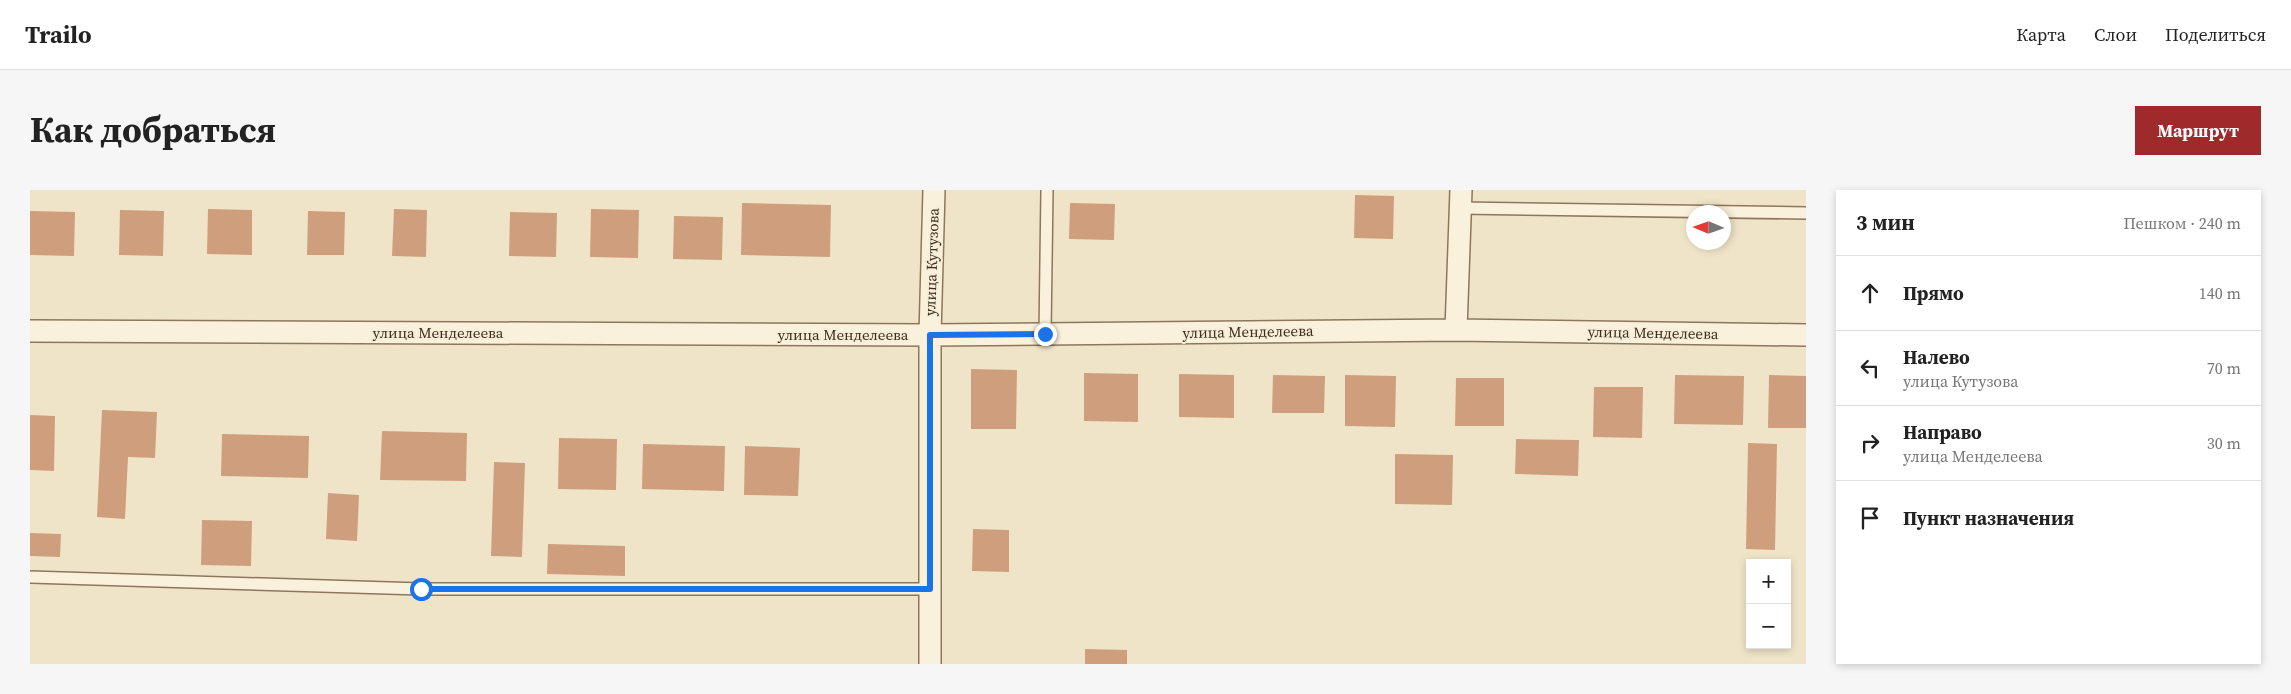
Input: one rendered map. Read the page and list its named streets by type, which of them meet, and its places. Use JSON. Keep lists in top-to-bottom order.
{
  "streets": {
    "street": ["улица Кутузова", "улица Менделеева"]
  },
  "crossings": [
    ["улица Кутузова", "улица Менделеева"]
  ],
  "north": "left",
  "page": {
    "header": "Trailo",
    "nav": ["Карта", "Слои", "Поделиться"],
    "title": "Как добраться",
    "buttons": "Маршрут",
    "heading": ["3 мин", "Пешком · 240 m"],
    "list": [
      ["Прямо", "140 m"],
      ["Налево", "улица Кутузова", "70 m"],
      ["Направо", "улица Менделеева", "30 m"],
      "Пункт назначения"
    ],
    "map_buttons": ["+", "−"]
  }
}
